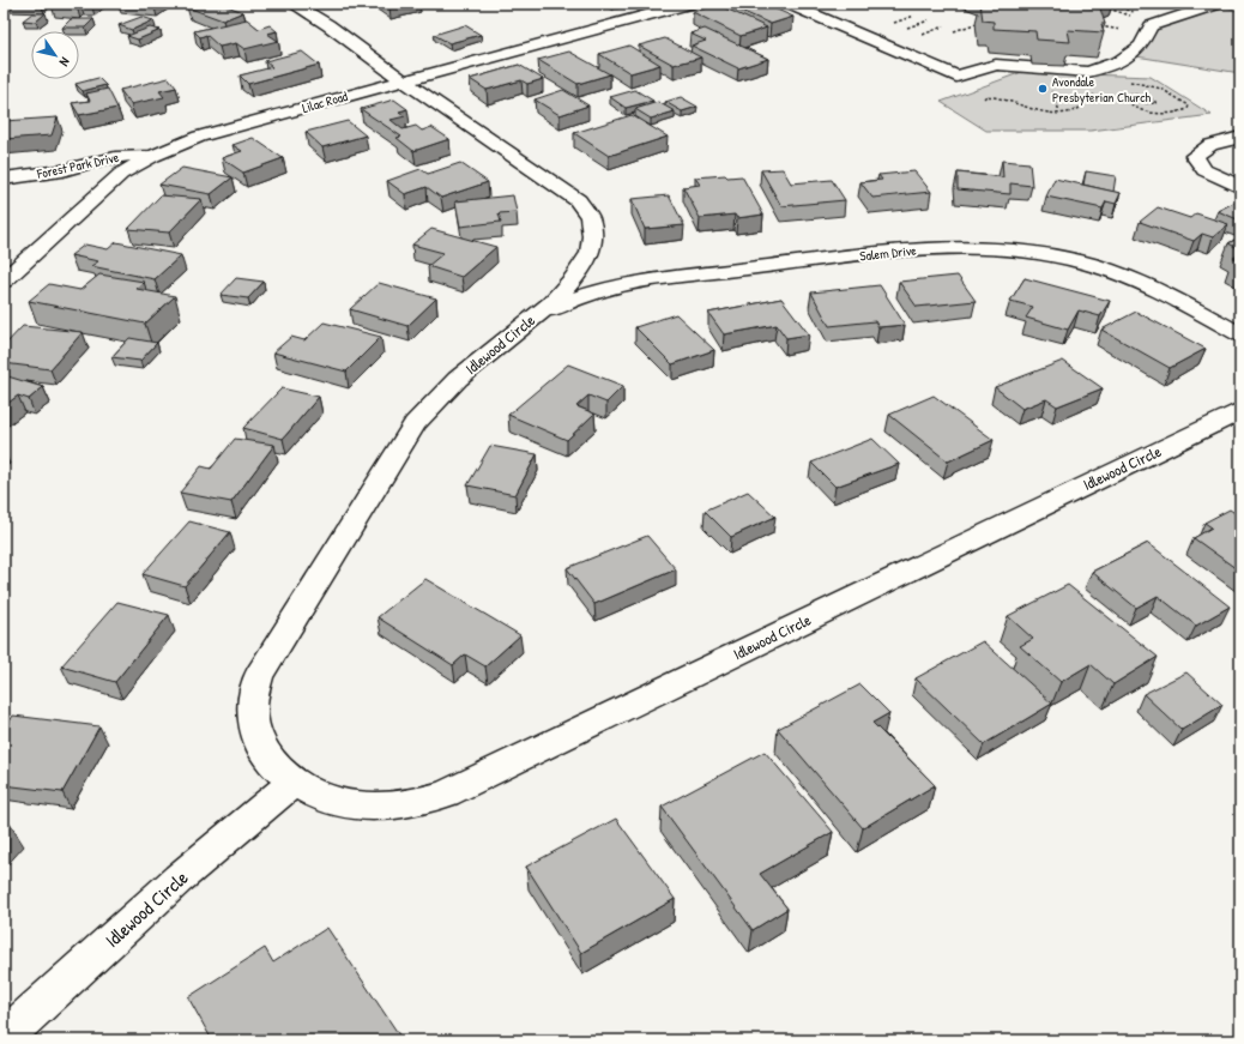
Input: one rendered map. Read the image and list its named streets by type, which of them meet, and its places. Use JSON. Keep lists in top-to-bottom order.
{
  "streets": {
    "street": [
      "Lilac Road",
      "Forest Park Drive",
      "Salem Drive",
      "Idlewood Circle"
    ]
  },
  "crossings": [
    ["Lilac Road", "Forest Park Drive"],
    ["Lilac Road", "Idlewood Circle"],
    ["Salem Drive", "Idlewood Circle"]
  ],
  "places": ["Avondale Presbyterian Church"],
  "north": "bottom right"
}
